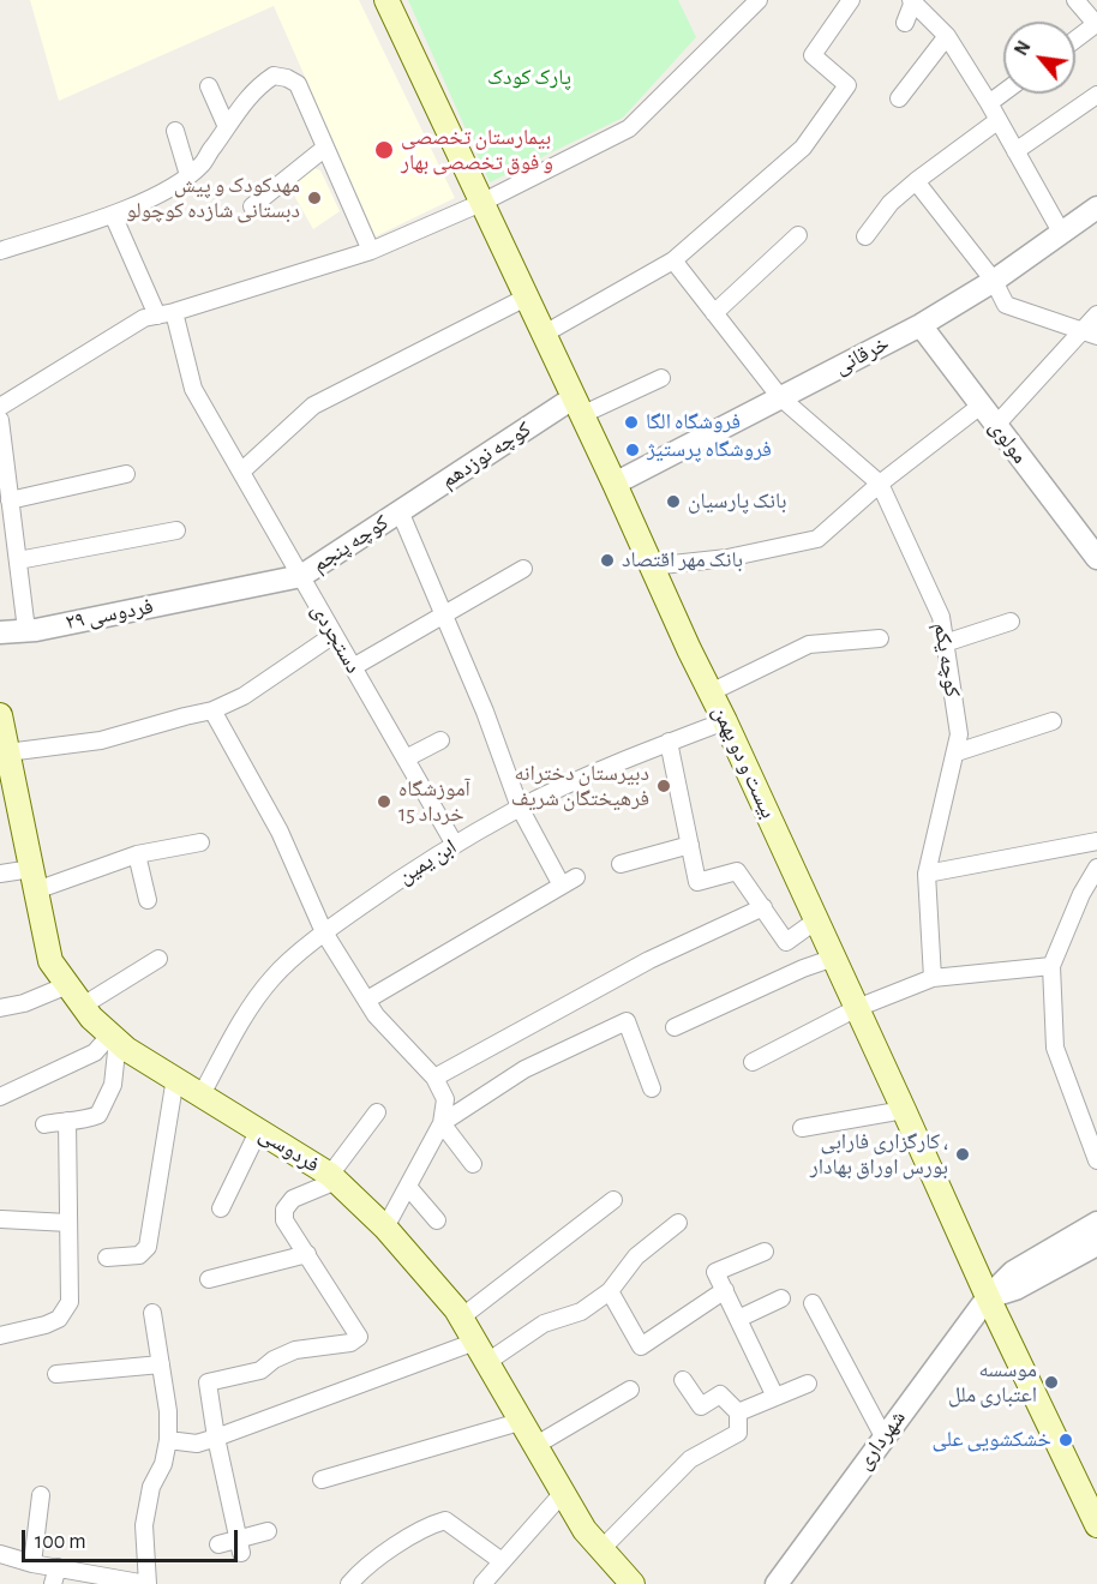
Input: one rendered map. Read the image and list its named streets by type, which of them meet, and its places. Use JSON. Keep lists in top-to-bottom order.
{
  "streets": {
    "main road": ["بیست و دو بهمن", "فردوسی"],
    "street": [
      "خرقانی",
      "مولوی",
      "کوچه نوزدهم",
      "کوچه پنجم",
      "فردوسی ۲۹",
      "دستجردی",
      "کوچه یکم",
      "ابن یمین",
      "شهرداری"
    ]
  },
  "crossings": [
    ["خرقانی", "مولوی"],
    ["خرقانی", "کوچه یکم"],
    ["خرقانی", "بیست و دو بهمن"],
    ["کوچه نوزدهم", "کوچه پنجم"],
    ["کوچه نوزدهم", "بیست و دو بهمن"],
    ["کوچه پنجم", "فردوسی ۲۹"],
    ["کوچه پنجم", "دستجردی"],
    ["فردوسی ۲۹", "دستجردی"],
    ["دستجردی", "ابن یمین"],
    ["بیست و دو بهمن", "ابن یمین"],
    ["بیست و دو بهمن", "شهرداری"],
    ["ابن یمین", "فردوسی"]
  ],
  "parks": ["پارک کودک"],
  "places": [
    "بیمارستان تخصصی و فوق تخصصی بهار",
    "مهدکودک و پیش دبستانی شازده کوچولو",
    "فروشگاه الگا",
    "فروشگاه پرستيژ",
    "بانک پارسیان",
    "بانک مهر اقتصاد",
    "دبیرستان دخترانه فرهیختگان شریف",
    "آموزشگاه 15 خرداد",
    "کارگزاری فارابی ، بورس اوراق بهادار",
    "موسسه اعتباری ملل",
    "خشکشویی علی"
  ],
  "scale_bar": "100 m",
  "north": "top left"
}
